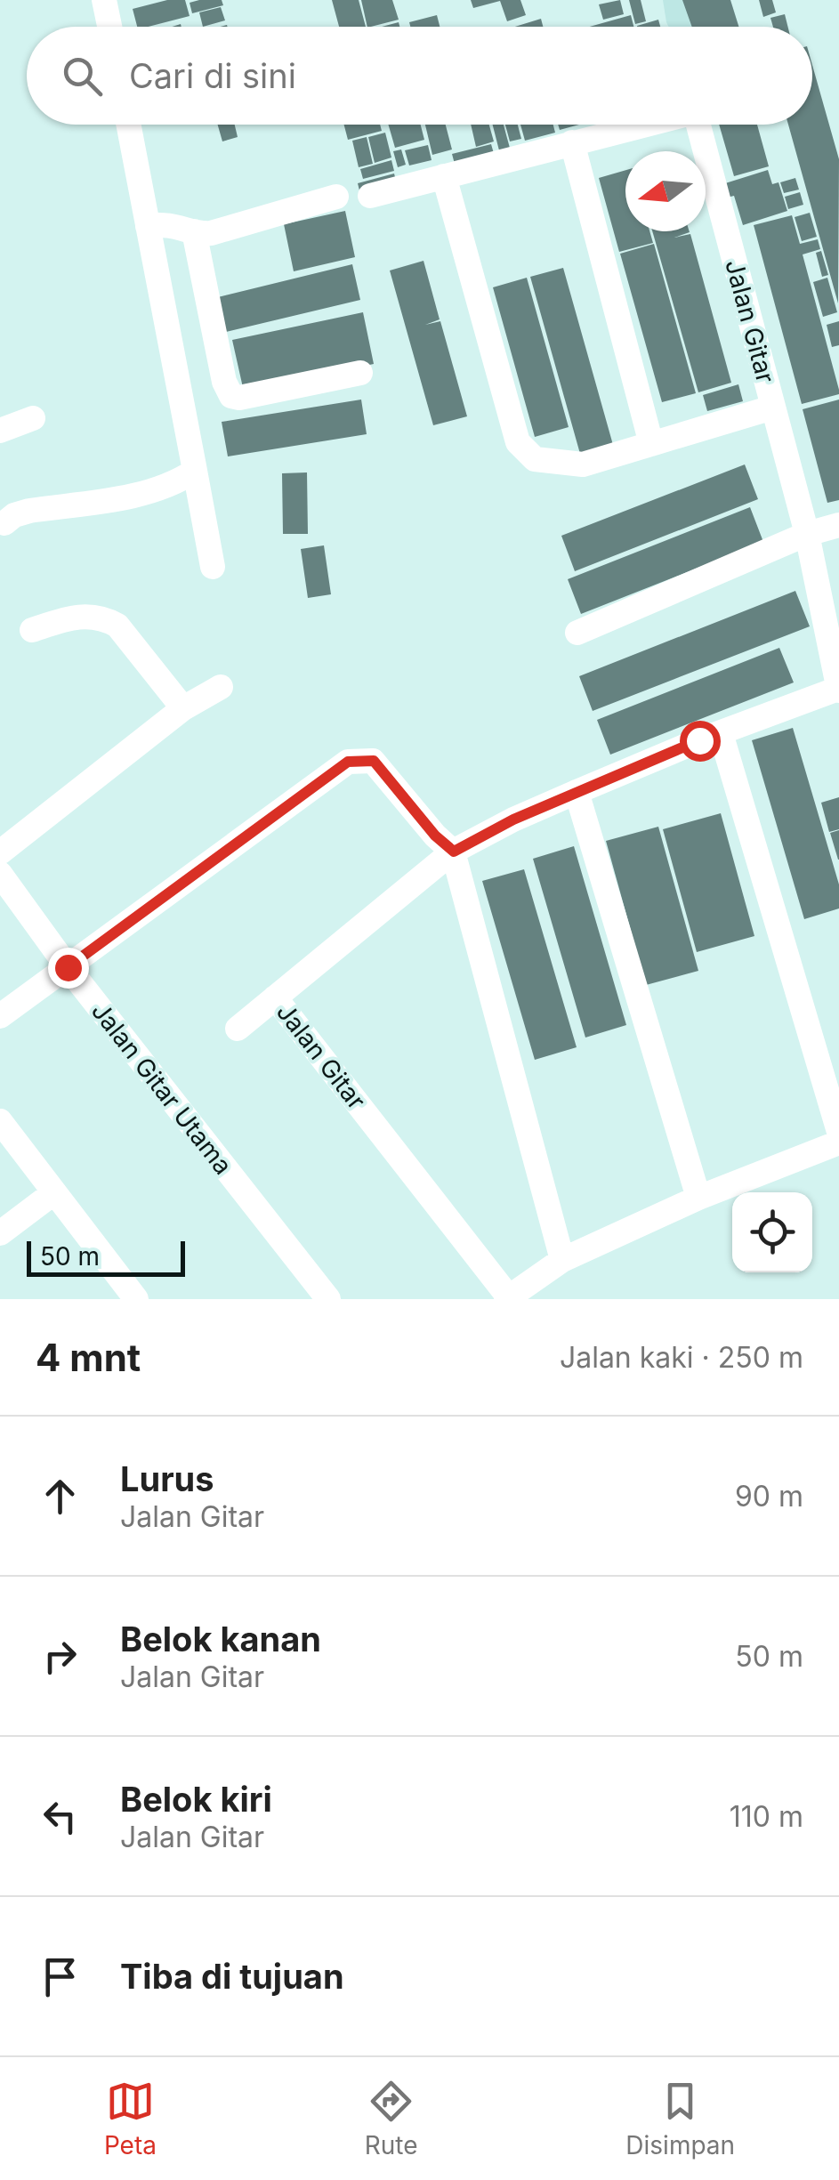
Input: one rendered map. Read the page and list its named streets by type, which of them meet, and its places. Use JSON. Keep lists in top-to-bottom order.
{
  "streets": {
    "street": ["Jalan Gitar", "Jalan Gitar Utama"]
  },
  "scale_bar": "50 m",
  "north": "left",
  "page": {
    "search": "Cari di sini",
    "scale": "50 m",
    "heading": ["4 mnt", "Jalan kaki · 250 m"],
    "list": [
      ["Lurus", "Jalan Gitar", "90 m"],
      ["Belok kanan", "Jalan Gitar", "50 m"],
      ["Belok kiri", "Jalan Gitar", "110 m"],
      "Tiba di tujuan"
    ],
    "nav": ["Peta", "Rute", "Disimpan"]
  }
}
